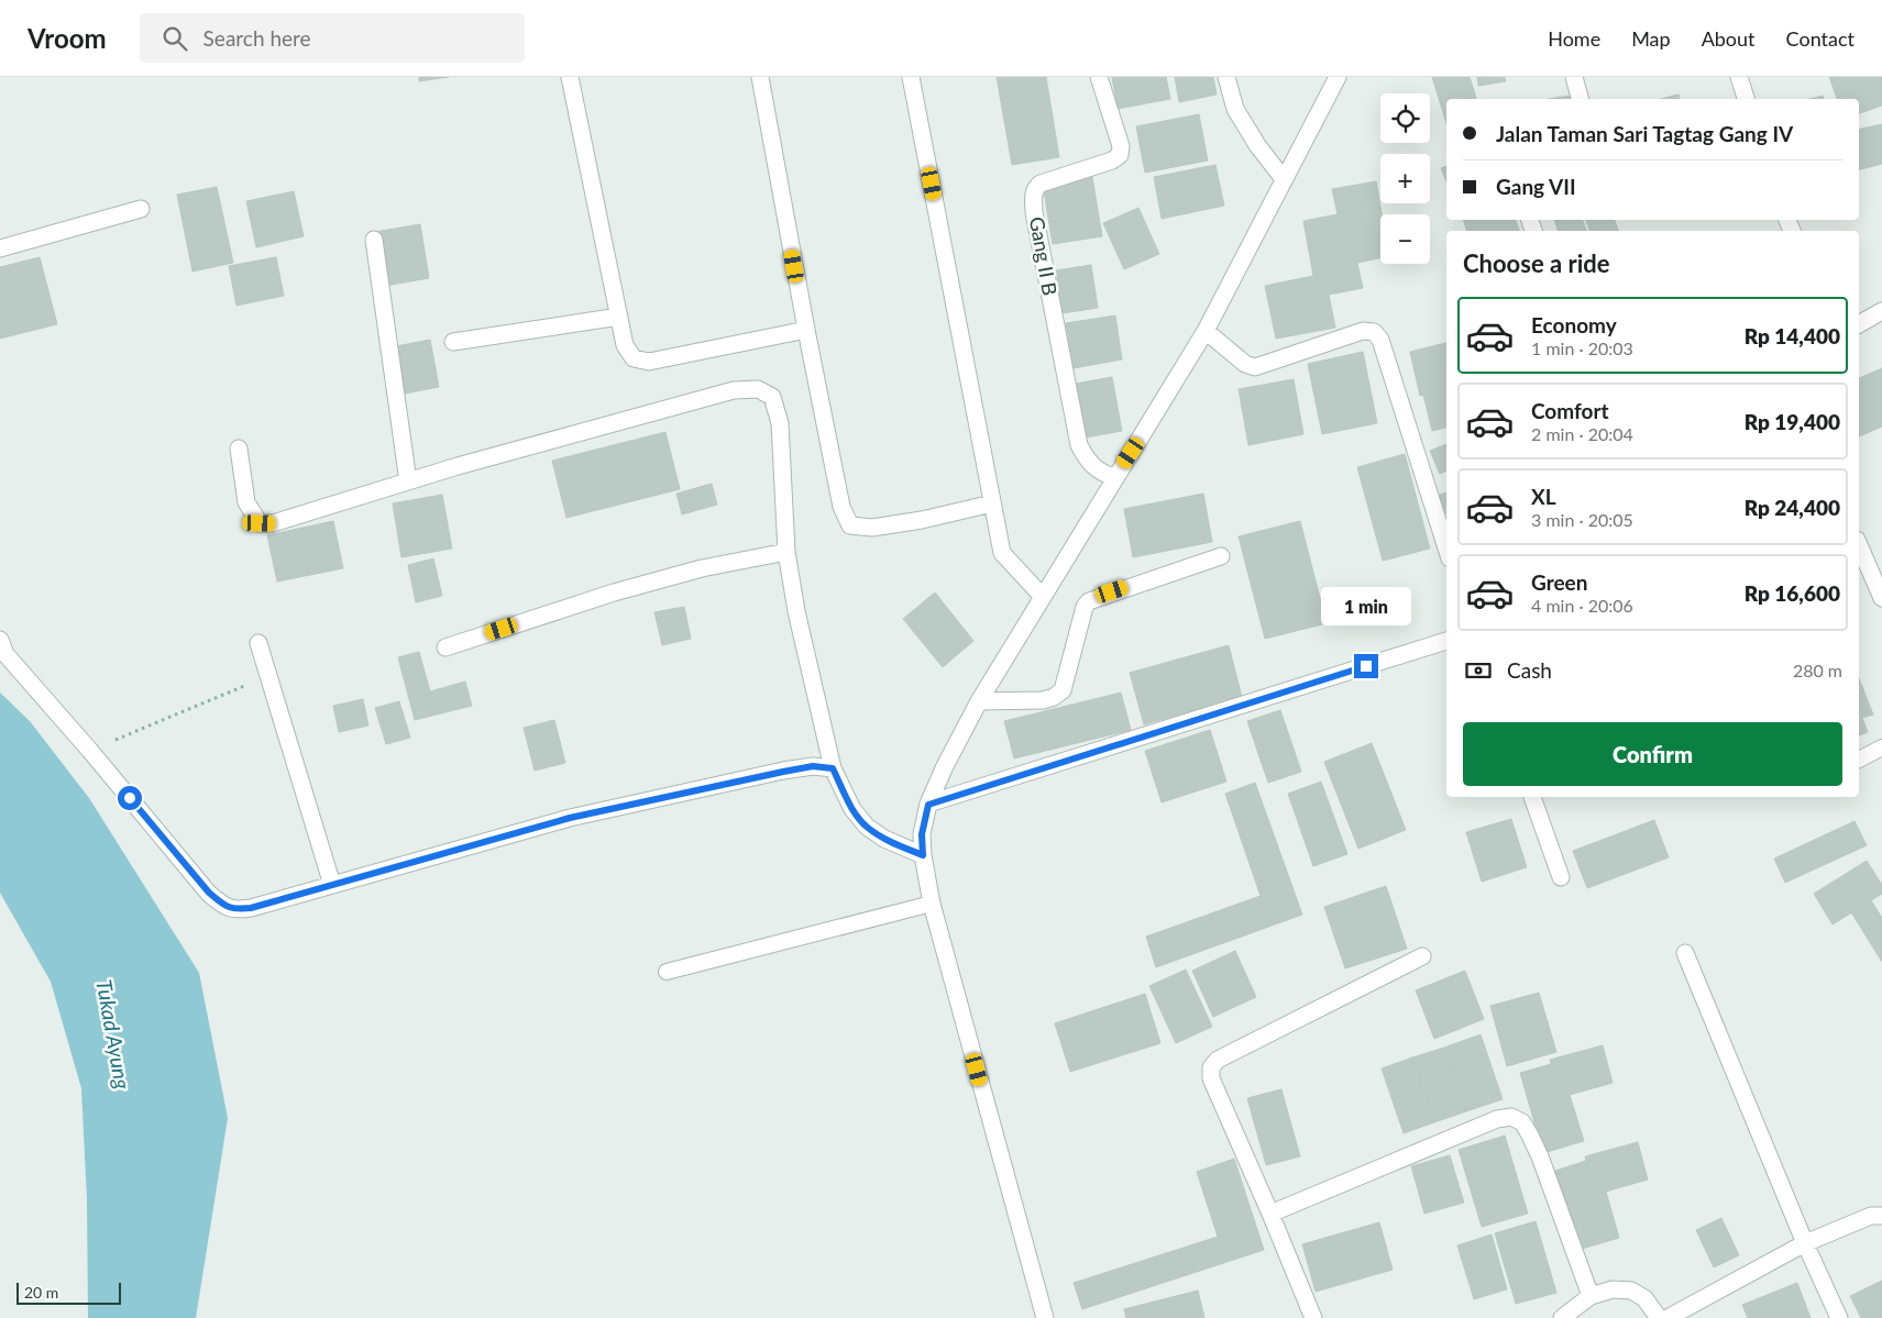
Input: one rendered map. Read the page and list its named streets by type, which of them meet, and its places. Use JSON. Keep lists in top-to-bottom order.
{
  "streets": {
    "street": ["Gang II B"]
  },
  "water": ["Tukad Ayung"],
  "scale_bar": "20 m",
  "page": {
    "header": "Vroom",
    "search": "Search here",
    "nav": [
      "Home",
      "Map",
      "About",
      "Contact"
    ],
    "map_buttons": ["+", "−"],
    "banner": ["Jalan Taman Sari Tagtag Gang IV", "Gang VII"],
    "heading": "Choose a ride",
    "list": [
      {
        "name": "Economy",
        "note": "1 min · 20:03",
        "value": "Rp 14,400"
      },
      {
        "name": "Comfort",
        "note": "2 min · 20:04",
        "value": "Rp 19,400"
      },
      {
        "name": "XL",
        "note": "3 min · 20:05",
        "value": "Rp 24,400"
      },
      {
        "name": "Green",
        "note": "4 min · 20:06",
        "value": "Rp 16,600"
      }
    ],
    "bubble": "1 min",
    "pay": ["Cash", "280 m"],
    "buttons": "Confirm",
    "scale": "20 m"
  }
}
